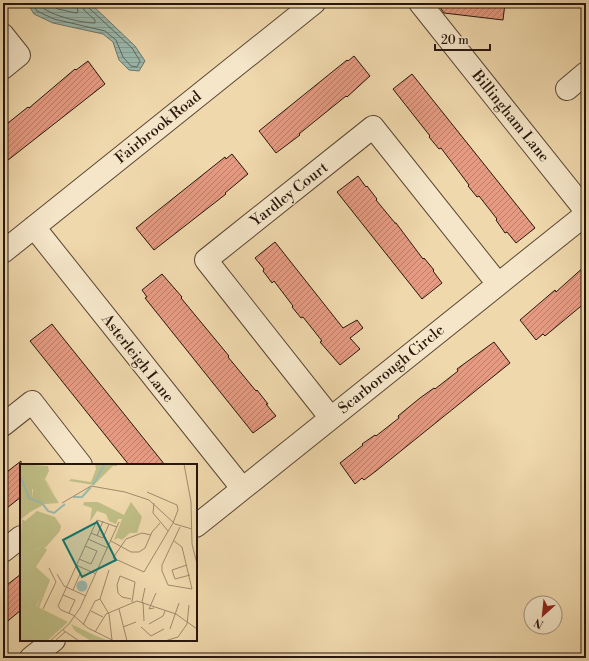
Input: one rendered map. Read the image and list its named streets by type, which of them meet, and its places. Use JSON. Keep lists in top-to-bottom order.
{
  "streets": {
    "street": [
      "Billingham Lane",
      "Fairbrook Road",
      "Yardley Court",
      "Asterleigh Lane",
      "Scarborough Circle"
    ]
  },
  "crossings": [
    ["Billingham Lane", "Scarborough Circle"],
    ["Fairbrook Road", "Asterleigh Lane"],
    ["Yardley Court", "Scarborough Circle"],
    ["Asterleigh Lane", "Scarborough Circle"]
  ],
  "scale_bar": "20 m",
  "north": "bottom left"
}
